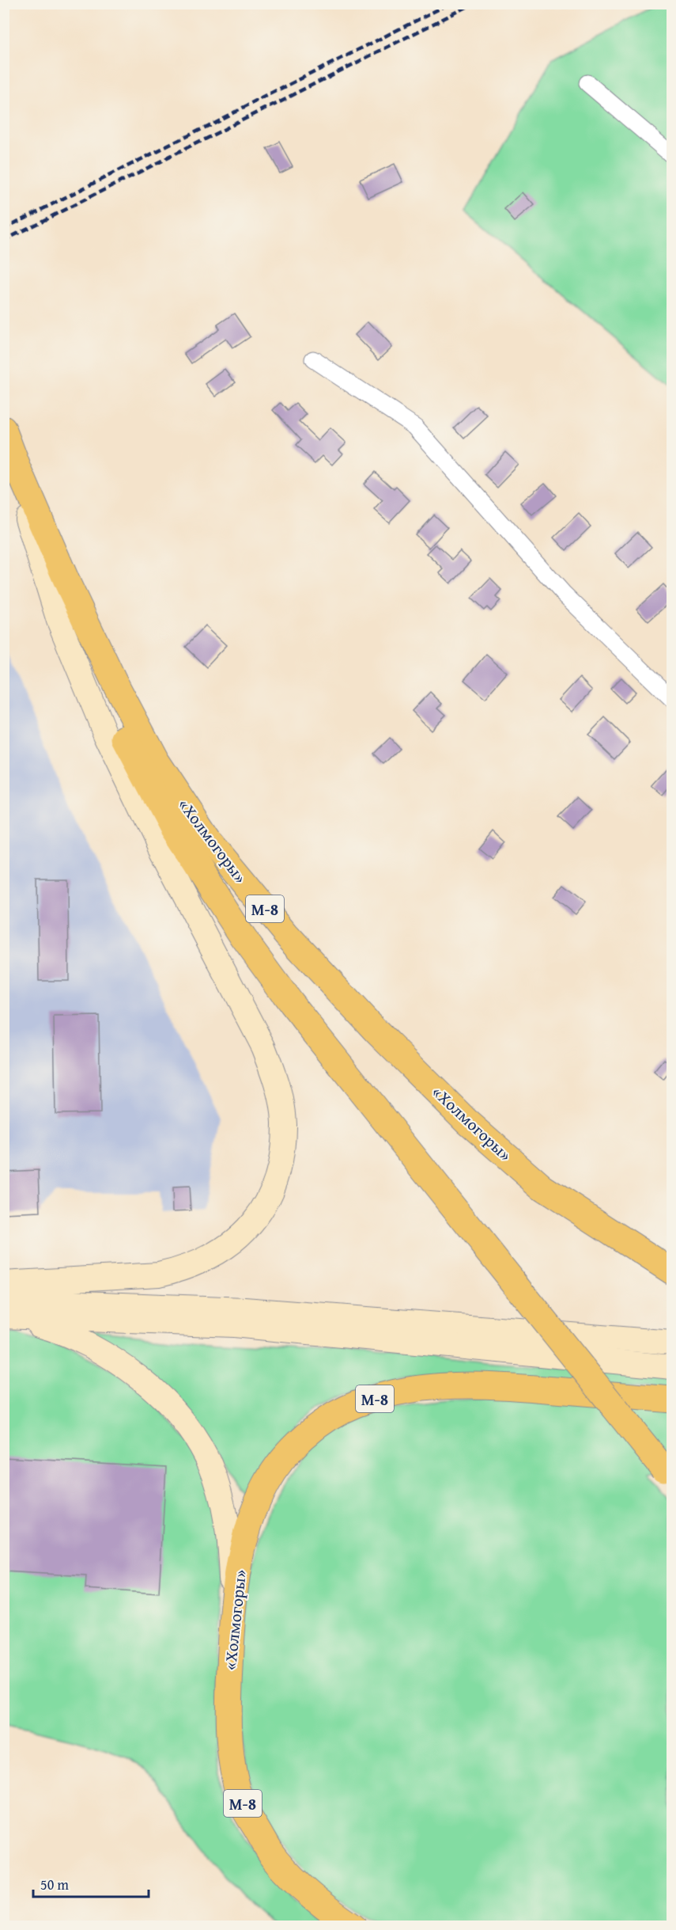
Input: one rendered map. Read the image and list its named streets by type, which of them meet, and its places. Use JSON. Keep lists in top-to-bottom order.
{
  "streets": {
    "highway": ["«Холмогоры»", "М-8"]
  },
  "crossings": [
    ["«Холмогоры»", "М-8"]
  ],
  "scale_bar": "50 m"
}
